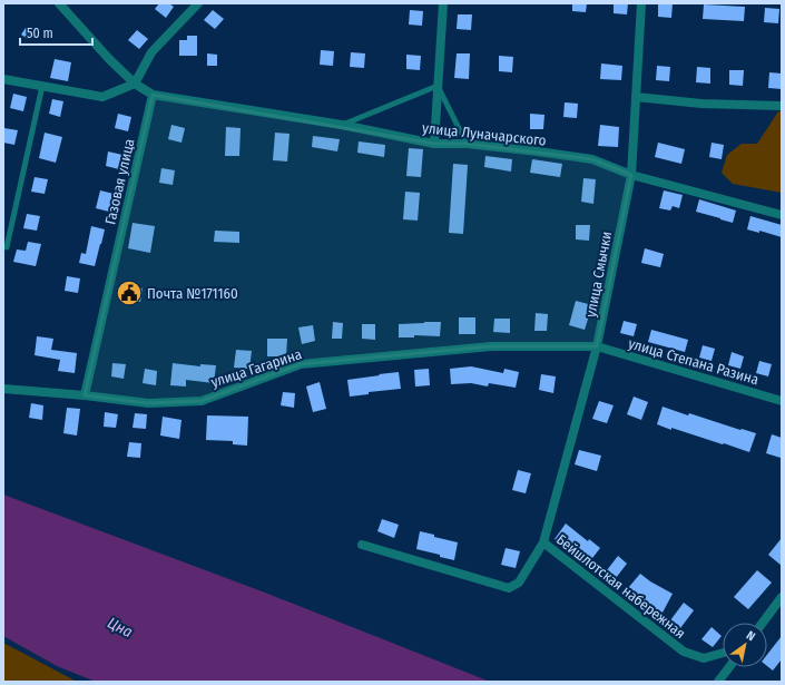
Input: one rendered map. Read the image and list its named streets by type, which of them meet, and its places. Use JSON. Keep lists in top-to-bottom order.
{
  "streets": {
    "street": [
      "улица Луначарского",
      "Газовая улица",
      "улица Смычки",
      "улица Степана Разина",
      "улица Гагарина",
      "Бейшлотская набережная"
    ]
  },
  "crossings": [
    ["улица Луначарского", "Газовая улица"],
    ["улица Луначарского", "улица Смычки"],
    ["Газовая улица", "улица Гагарина"],
    ["улица Смычки", "улица Степана Разина"],
    ["улица Смычки", "улица Гагарина"],
    ["улица Смычки", "Бейшлотская набережная"],
    ["улица Степана Разина", "улица Гагарина"]
  ],
  "water": ["Цна"],
  "places": {
    "public building": ["Почта №171160"]
  },
  "scale_bar": "50 m",
  "north": "top right"
}
